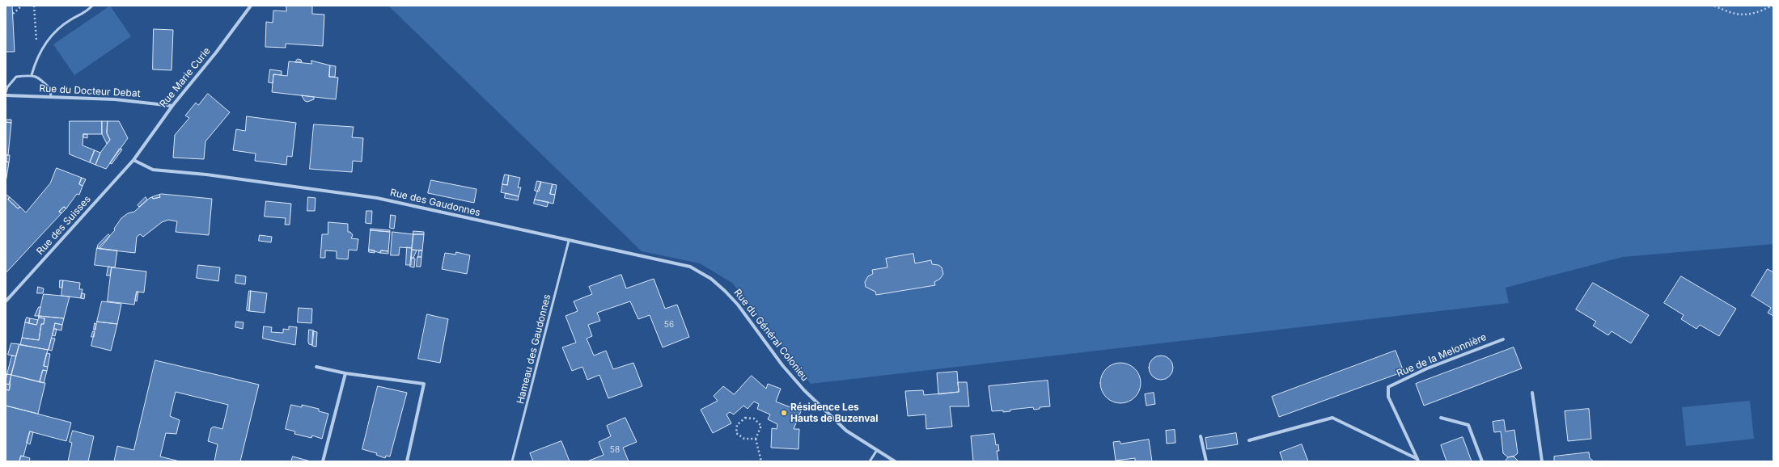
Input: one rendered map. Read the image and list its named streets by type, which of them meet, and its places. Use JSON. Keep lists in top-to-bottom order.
{
  "streets": {
    "street": [
      "Rue Marie Curie",
      "Rue du Docteur Debat",
      "Rue des Gaudonnes",
      "Rue des Suisses",
      "Rue du Général Colonieu",
      "Rue de la Melonnière"
    ],
    "lane": ["Hameau des Gaudonnes"]
  },
  "crossings": [
    ["Rue Marie Curie", "Rue du Docteur Debat"],
    ["Rue Marie Curie", "Rue des Gaudonnes"],
    ["Rue Marie Curie", "Rue des Suisses"],
    ["Rue des Gaudonnes", "Rue des Suisses"],
    ["Rue des Gaudonnes", "Rue du Général Colonieu"],
    ["Rue des Gaudonnes", "Hameau des Gaudonnes"]
  ],
  "places": ["Résidence Les Hauts de Buzenval"],
  "house_numbers": ["56", "58"]
}
